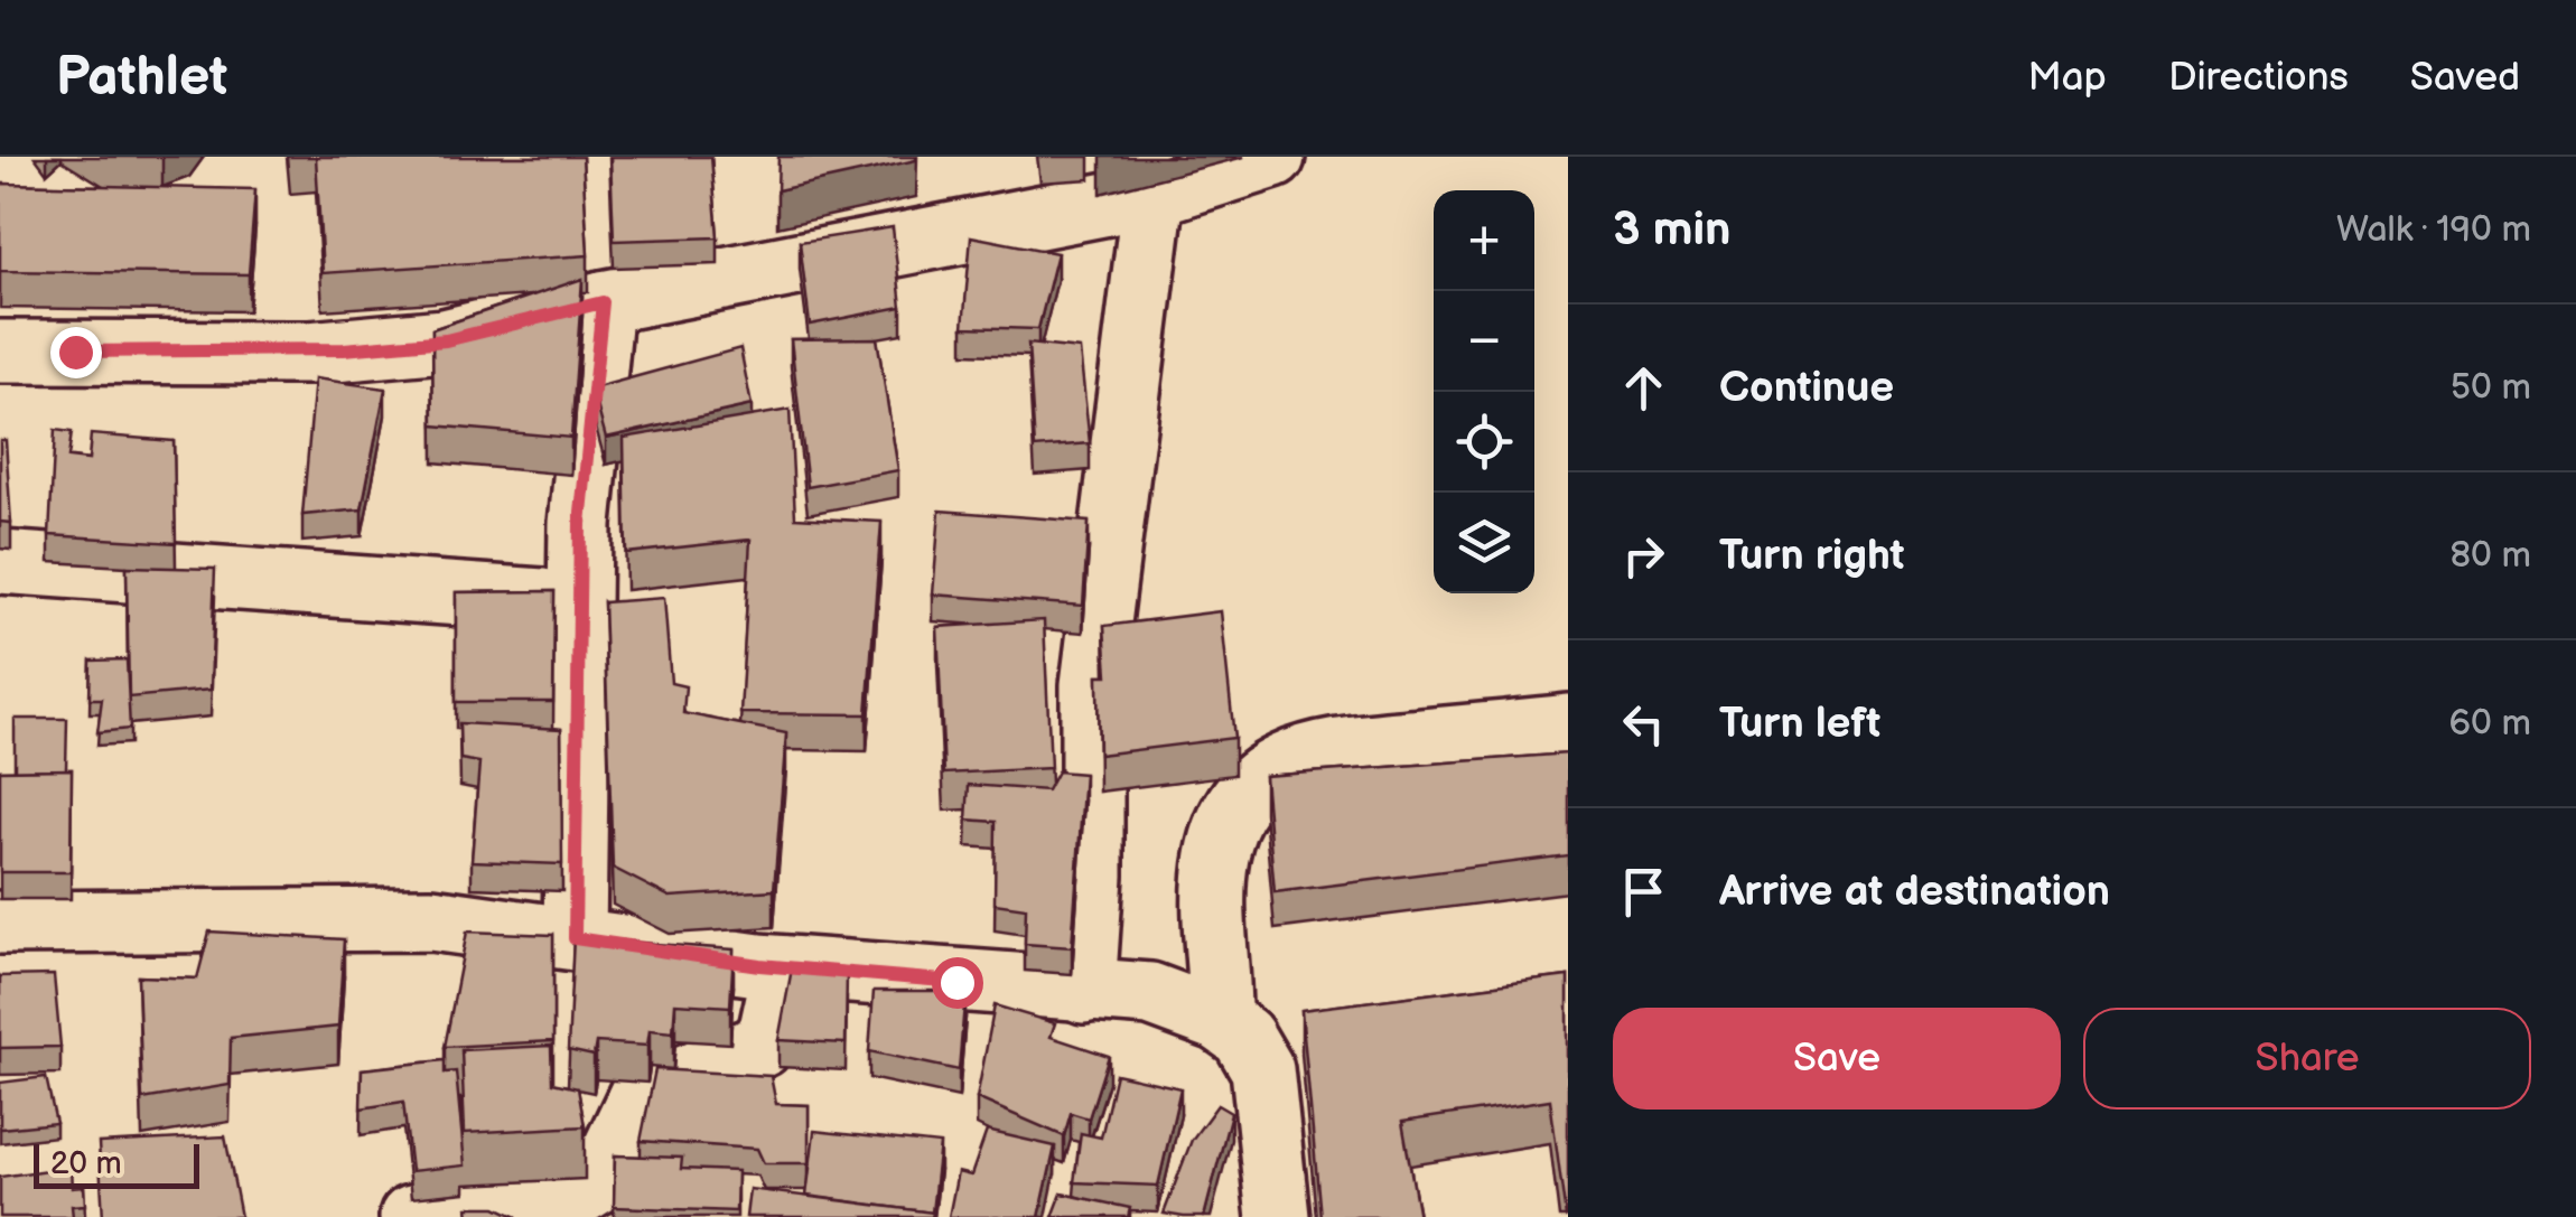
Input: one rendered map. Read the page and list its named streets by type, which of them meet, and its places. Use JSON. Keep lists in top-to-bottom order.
{
  "scale_bar": "20 m",
  "page": {
    "header": "Pathlet",
    "nav": ["Map", "Directions", "Saved"],
    "heading": ["3 min", "Walk · 190 m"],
    "map_buttons": ["+", "−"],
    "list": [
      ["Continue", "50 m"],
      ["Turn right", "80 m"],
      ["Turn left", "60 m"],
      "Arrive at destination"
    ],
    "buttons": ["Save", "Share"],
    "scale": "20 m"
  }
}
